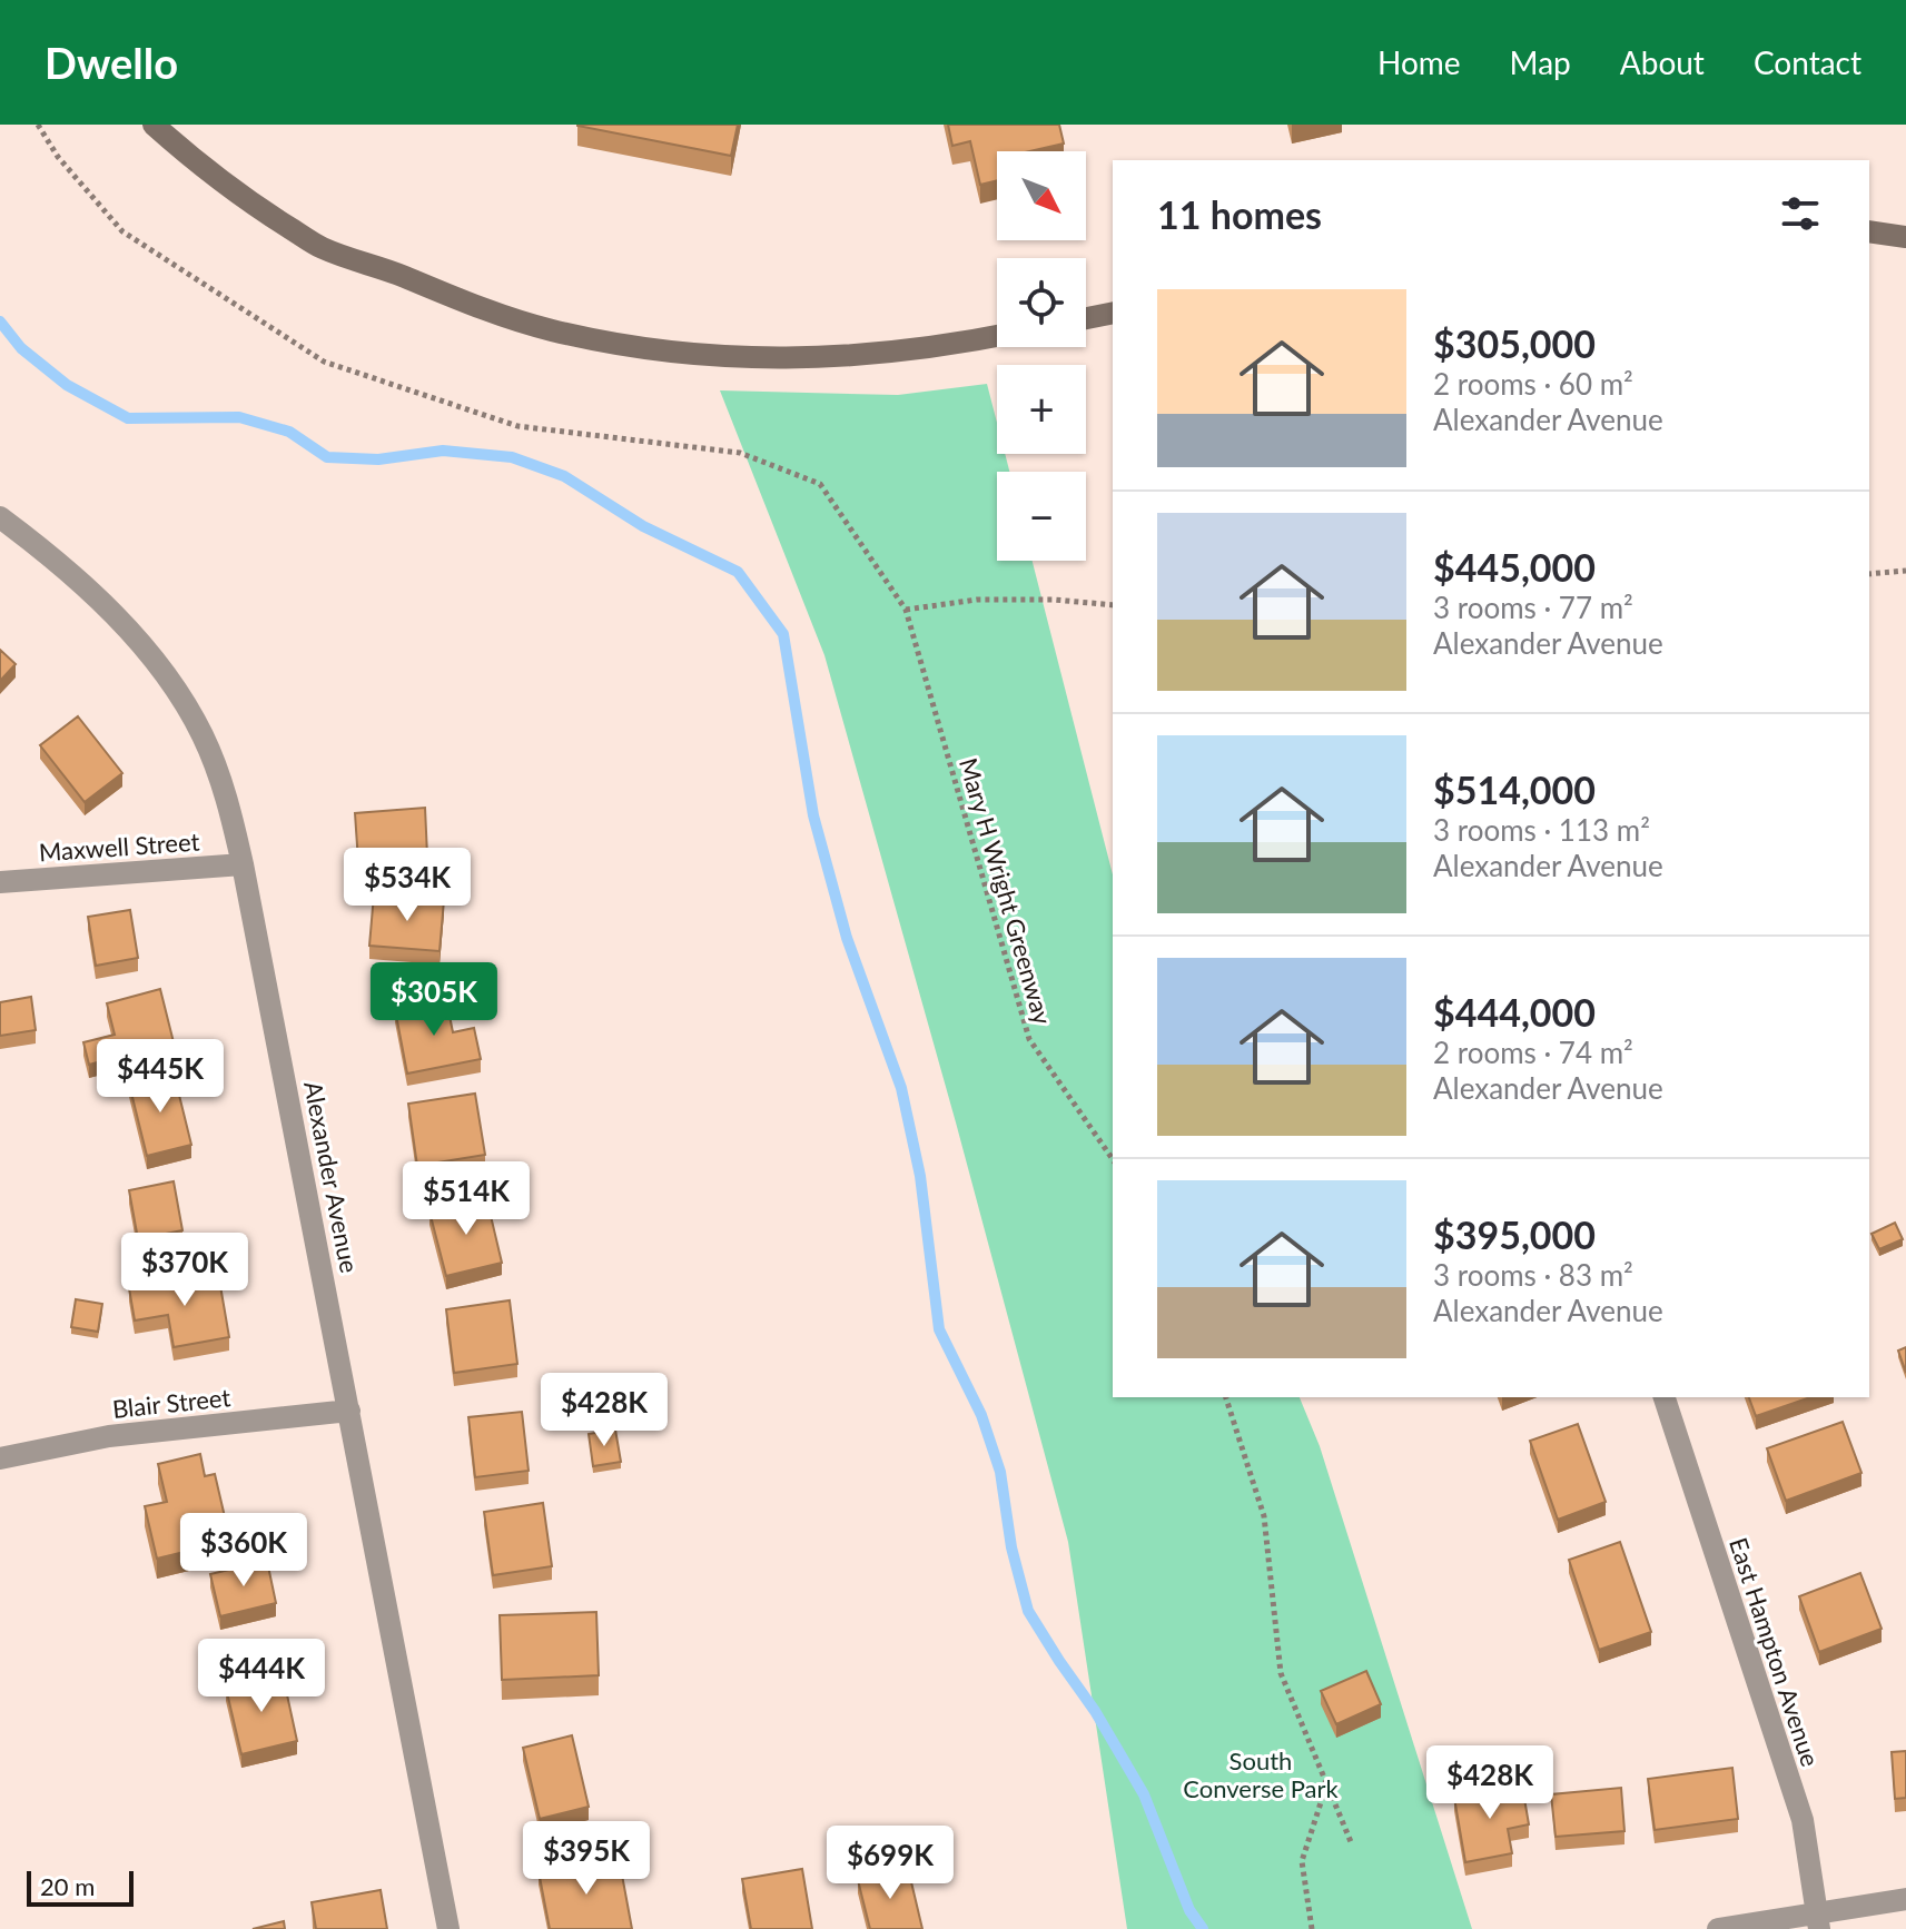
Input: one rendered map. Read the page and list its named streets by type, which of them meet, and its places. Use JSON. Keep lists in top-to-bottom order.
{
  "streets": {
    "street": [
      "Maxwell Street",
      "Alexander Avenue",
      "Blair Street",
      "East Hampton Avenue"
    ],
    "path": ["Mary H Wright Greenway"]
  },
  "crossings": [
    ["Maxwell Street", "Alexander Avenue"],
    ["Alexander Avenue", "Blair Street"]
  ],
  "parks": ["South Converse Park"],
  "scale_bar": "20 m",
  "north": "bottom right",
  "page": {
    "header": "Dwello",
    "nav": [
      "Home",
      "Map",
      "About",
      "Contact"
    ],
    "map_buttons": ["+", "−"],
    "heading": "11 homes",
    "list": [
      {
        "name": "$305,000",
        "note": "2 rooms · 60 m² · Alexander Avenue"
      },
      {
        "name": "$445,000",
        "note": "3 rooms · 77 m² · Alexander Avenue"
      },
      {
        "name": "$514,000",
        "note": "3 rooms · 113 m² · Alexander Avenue"
      },
      {
        "name": "$444,000",
        "note": "2 rooms · 74 m² · Alexander Avenue"
      },
      {
        "name": "$395,000",
        "note": "3 rooms · 83 m² · Alexander Avenue"
      }
    ],
    "price": [
      "$534K",
      "$305K",
      "$445K",
      "$514K",
      "$370K",
      "$428K",
      "$360K",
      "$444K",
      "$428K",
      "$395K",
      "$699K"
    ],
    "scale": "20 m"
  }
}
